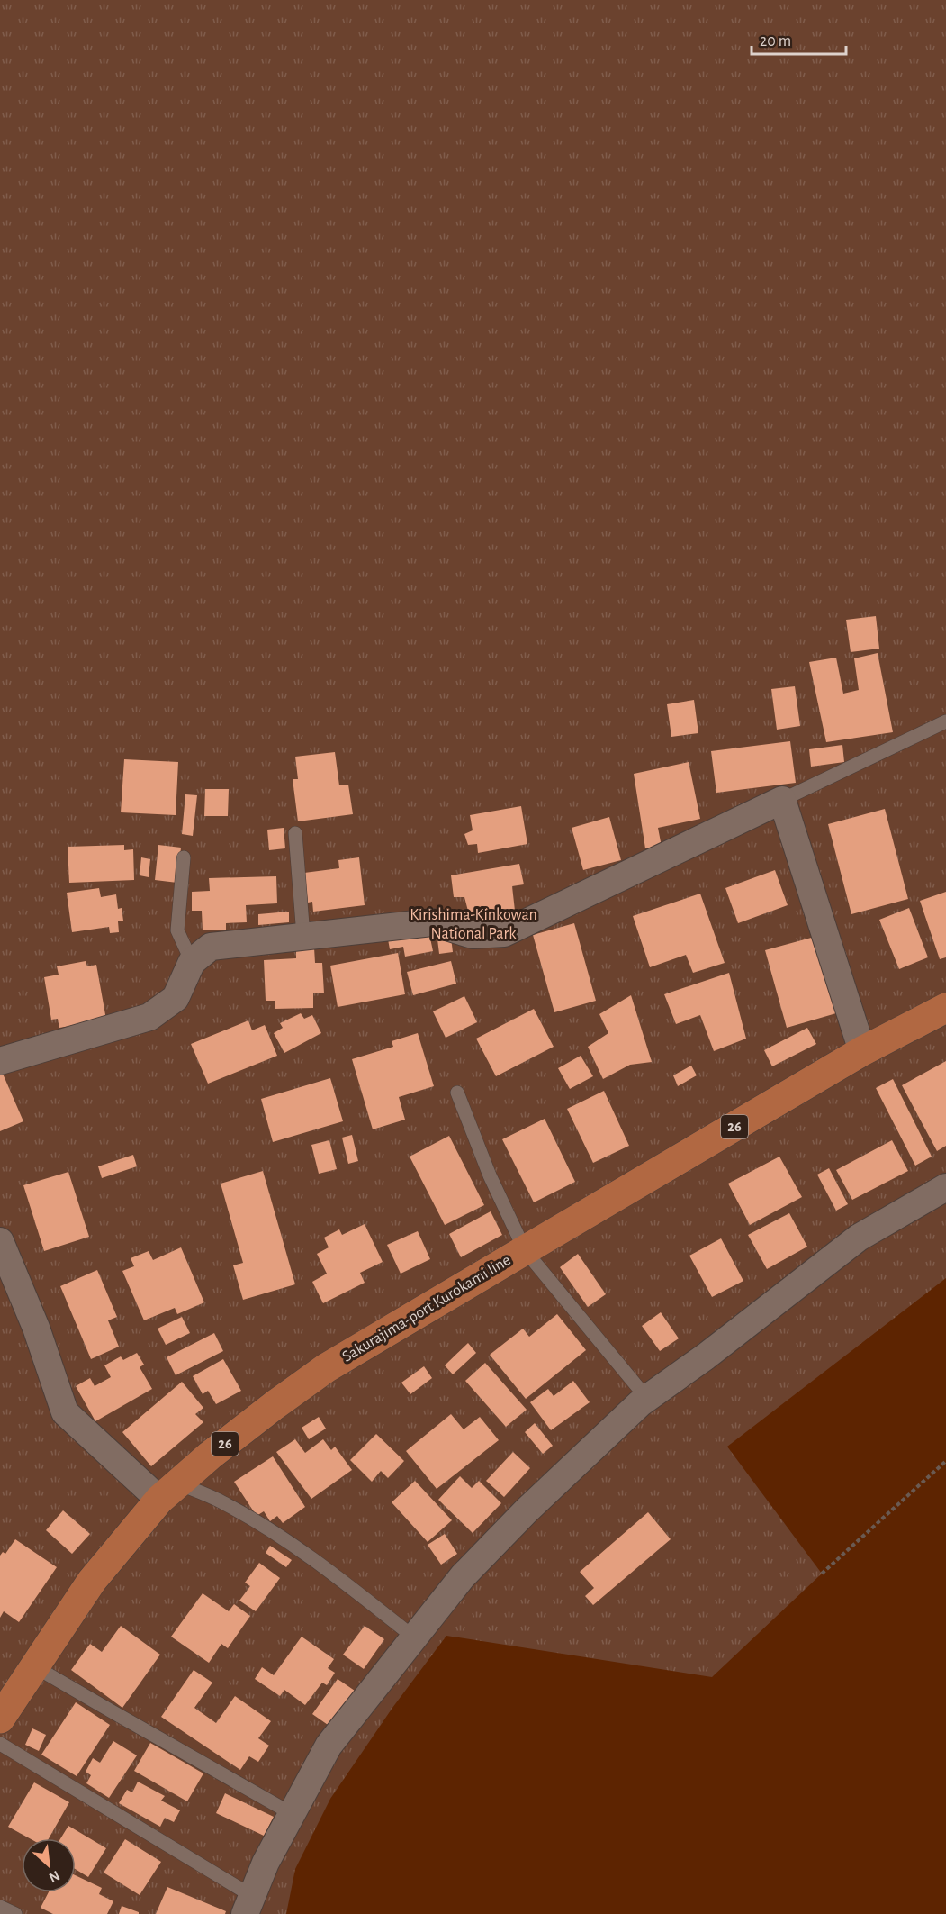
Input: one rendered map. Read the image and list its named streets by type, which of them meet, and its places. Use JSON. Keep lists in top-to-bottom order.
{
  "streets": {
    "main road": ["26", "Sakurajima-port Kurokami line"]
  },
  "parks": ["Kirishima-Kinkowan National Park"],
  "scale_bar": "20 m",
  "north": "bottom right"
}
